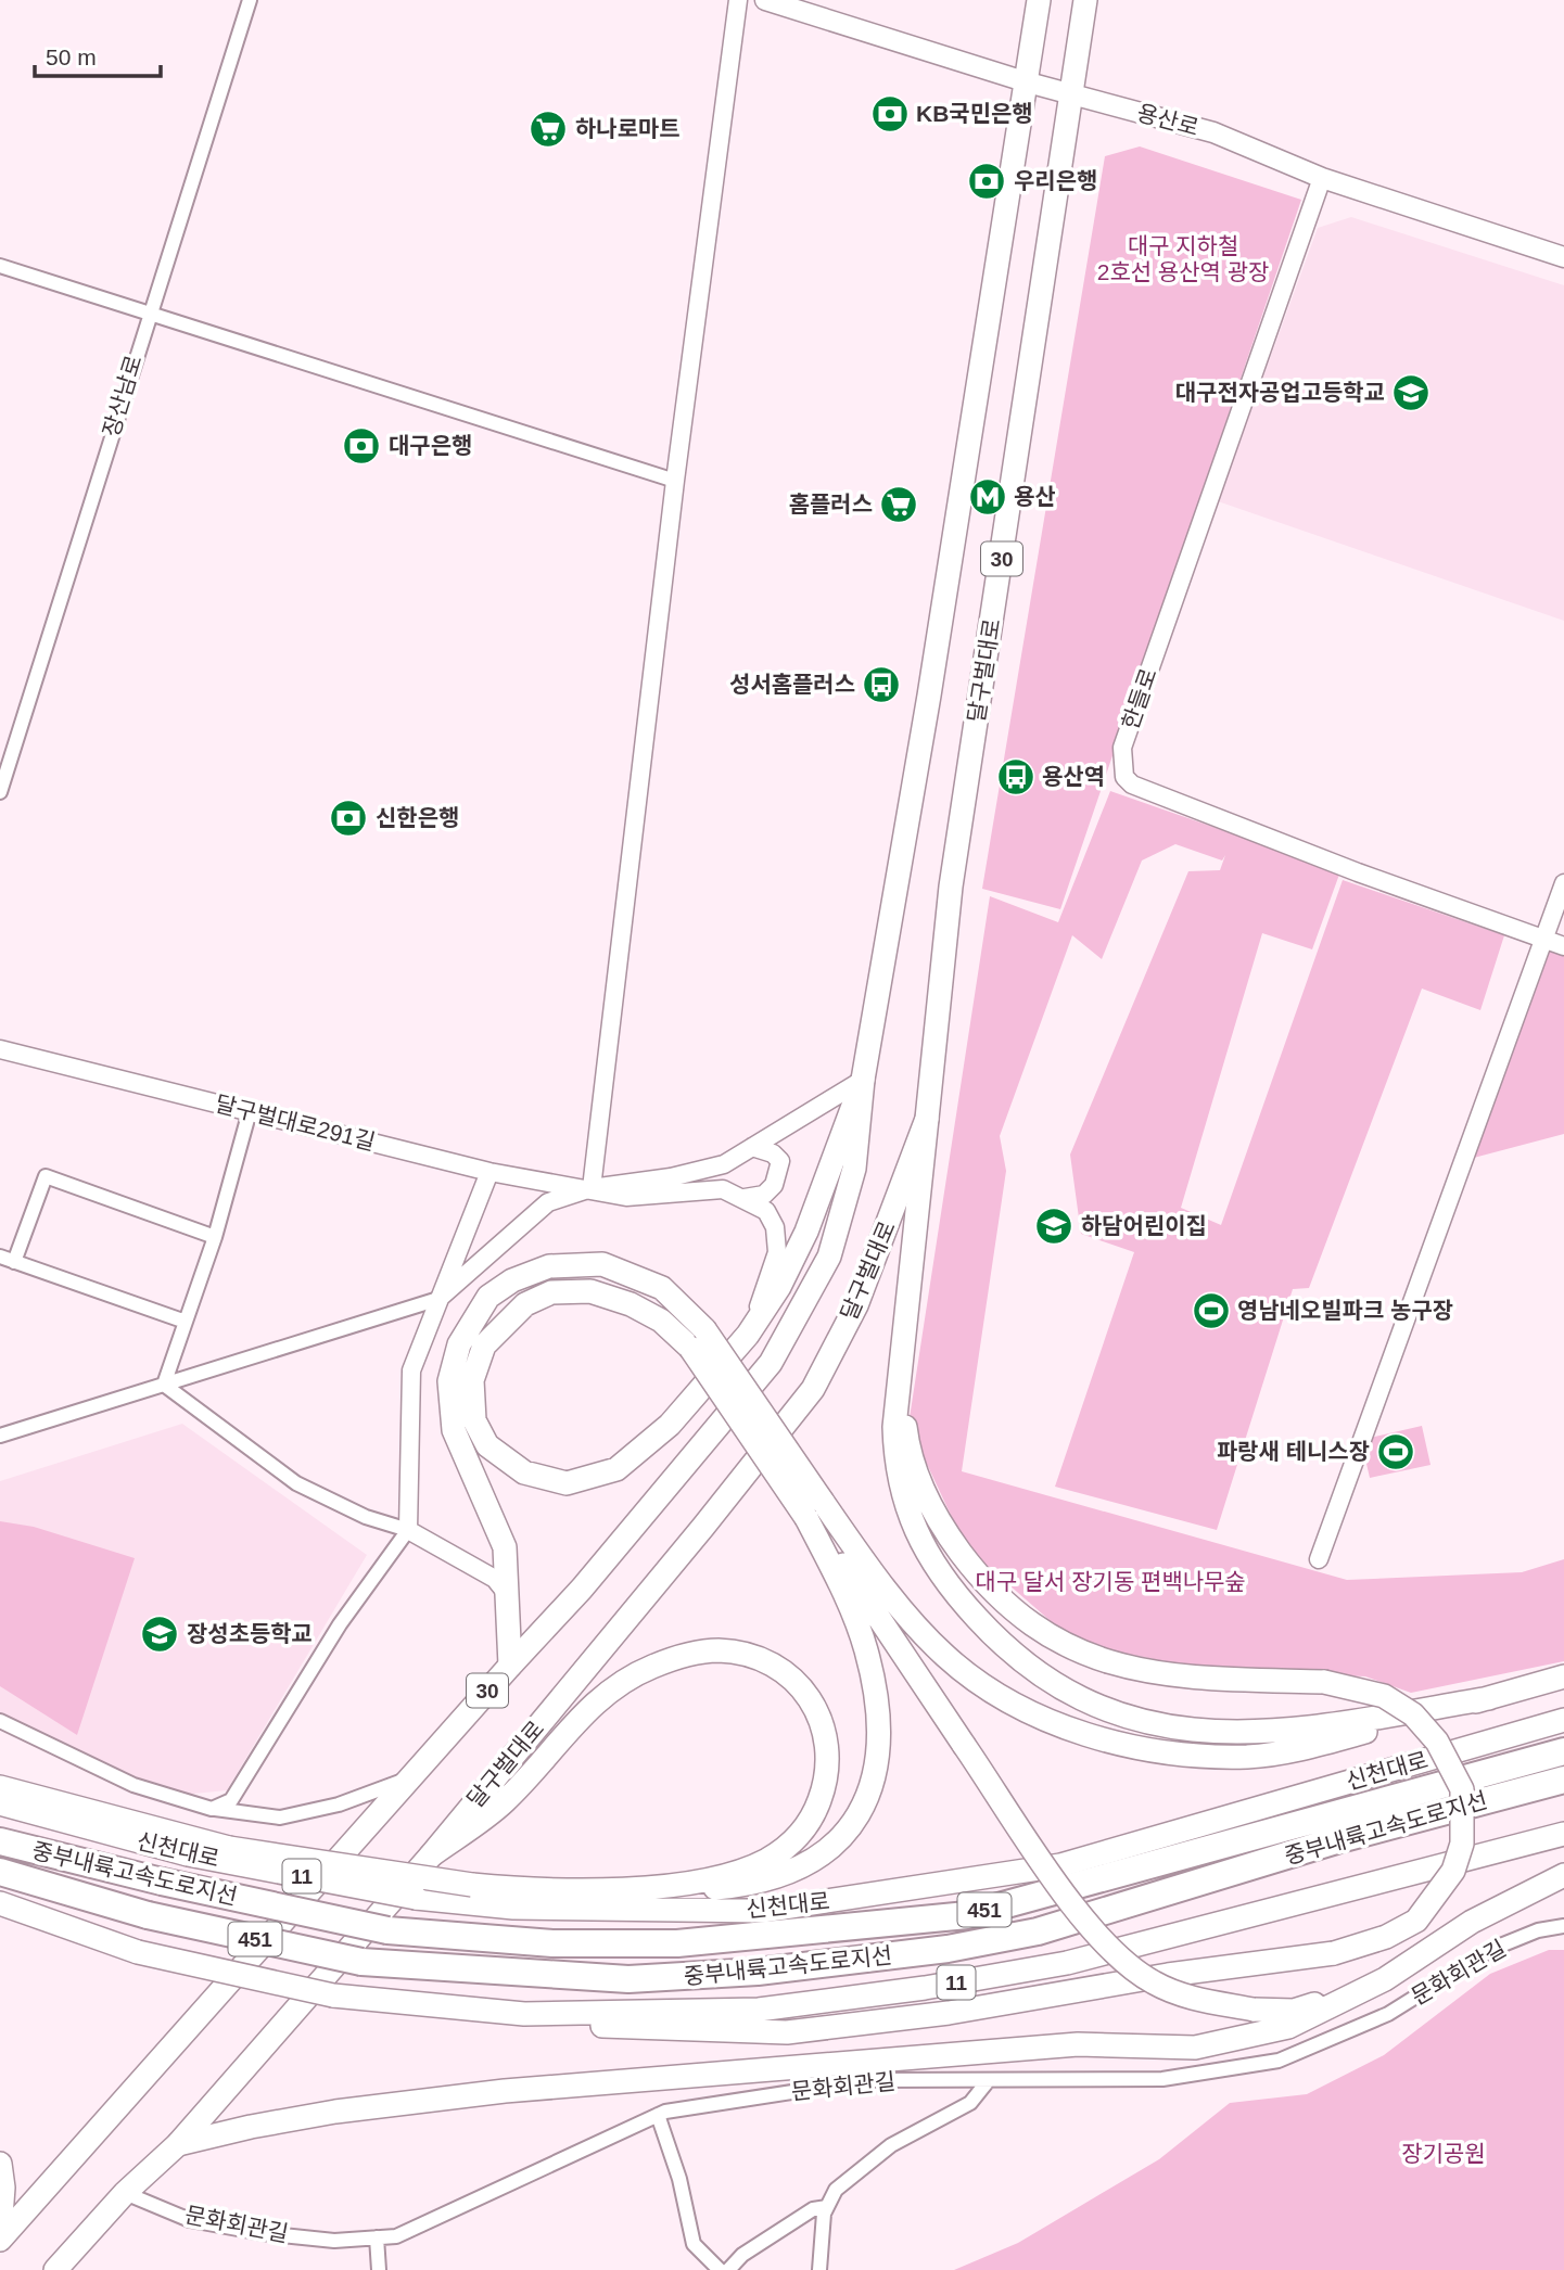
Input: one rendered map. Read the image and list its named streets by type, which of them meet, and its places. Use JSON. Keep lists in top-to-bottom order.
{
  "streets": {
    "highway": ["중부내륙고속도로지선", "451"],
    "main road": [
      "용산로",
      "30",
      "달구벌대로",
      "신천대로",
      "11"
    ],
    "street": [
      "장산남로",
      "한들로",
      "달구벌대로291길",
      "문화회관길"
    ]
  },
  "crossings": [
    ["용산로", "달구벌대로"],
    ["용산로", "한들로"],
    ["달구벌대로", "문화회관길"]
  ],
  "parks": ["대구 지하철 2호선 용산역 광장", "대구 달서 장기동 편백나무숲", "장기공원"],
  "places": {
    "bank": [
      "KB국민은행",
      "우리은행",
      "대구은행",
      "신한은행"
    ],
    "supermarket": ["하나로마트", "홈플러스"],
    "school or university": ["대구전자공업고등학교", "하담어린이집", "장성초등학교"],
    "metro station": ["용산"],
    "bus stop": ["성서홈플러스", "용산역"],
    "sports": ["영남네오빌파크 농구장", "파랑새 테니스장"]
  },
  "scale_bar": "50 m"
}
